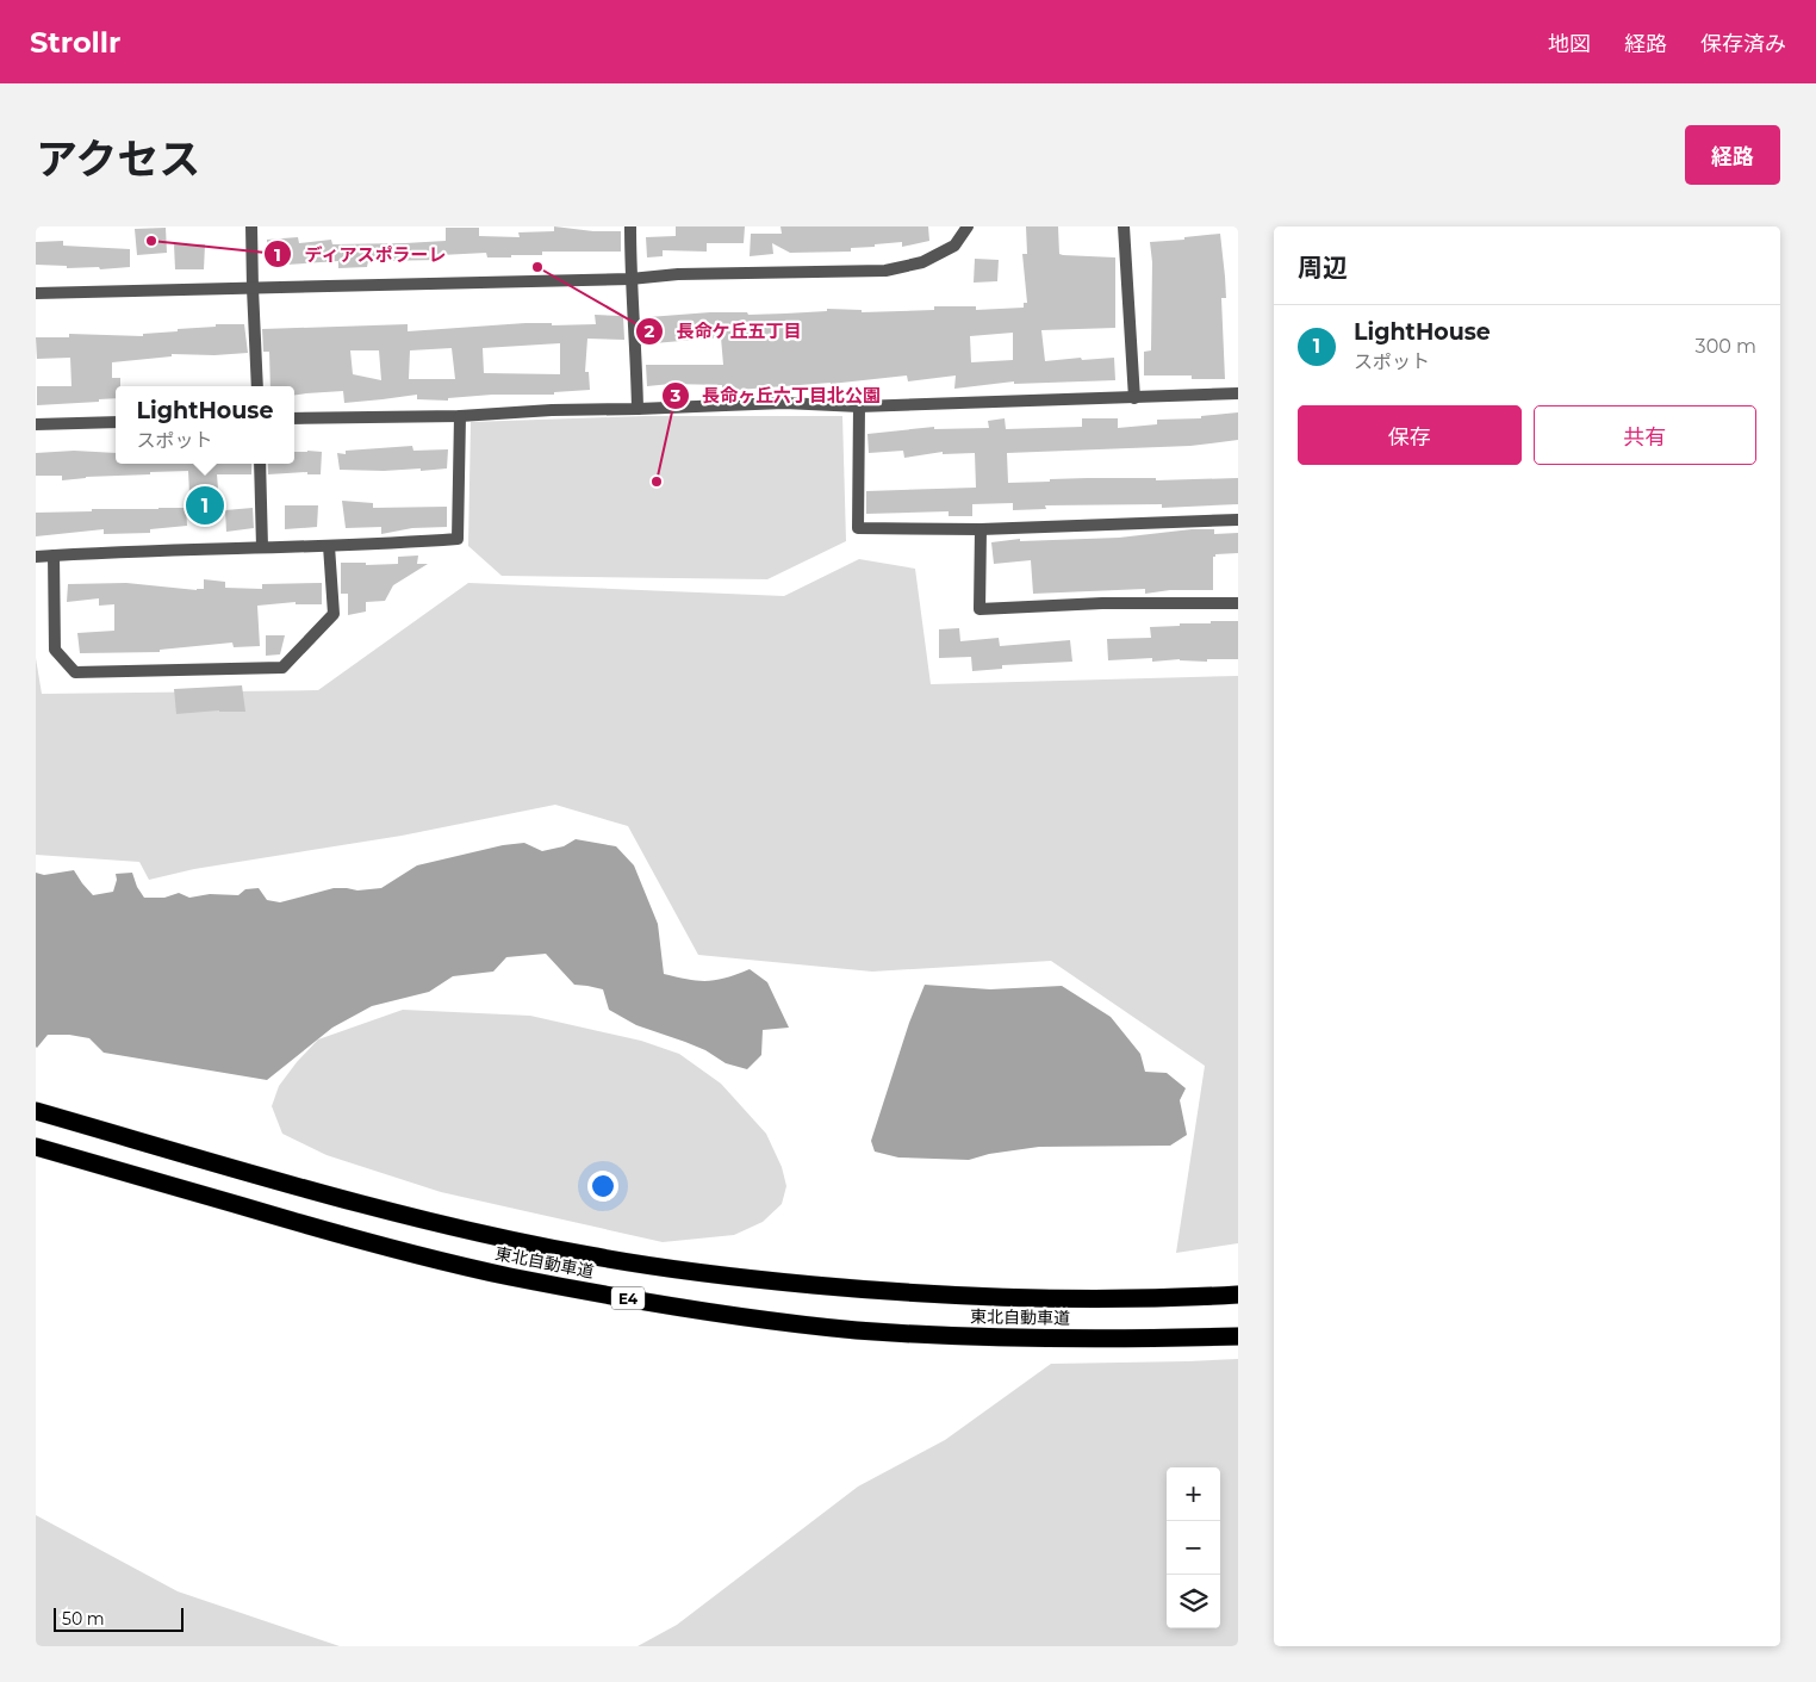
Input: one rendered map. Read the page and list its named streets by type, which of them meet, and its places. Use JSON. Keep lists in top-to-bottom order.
{
  "streets": {
    "highway": ["東北自動車道", "E4"]
  },
  "places": ["ディアスポラーレ", "長命ケ丘五丁目", "長命ヶ丘六丁目北公園"],
  "scale_bar": "50 m",
  "page": {
    "header": "Strollr",
    "nav": ["地図", "経路", "保存済み"],
    "title": "アクセス",
    "buttons": [
      "経路",
      ["保存", "共有"]
    ],
    "heading": "周辺",
    "list": [
      {
        "mark": "1",
        "name": "LightHouse",
        "note": "スポット",
        "value": "300 m"
      }
    ],
    "popup": ["LightHouse", "スポット"],
    "pins": "1",
    "map_buttons": ["+", "−"],
    "scale": "50 m"
  }
}
